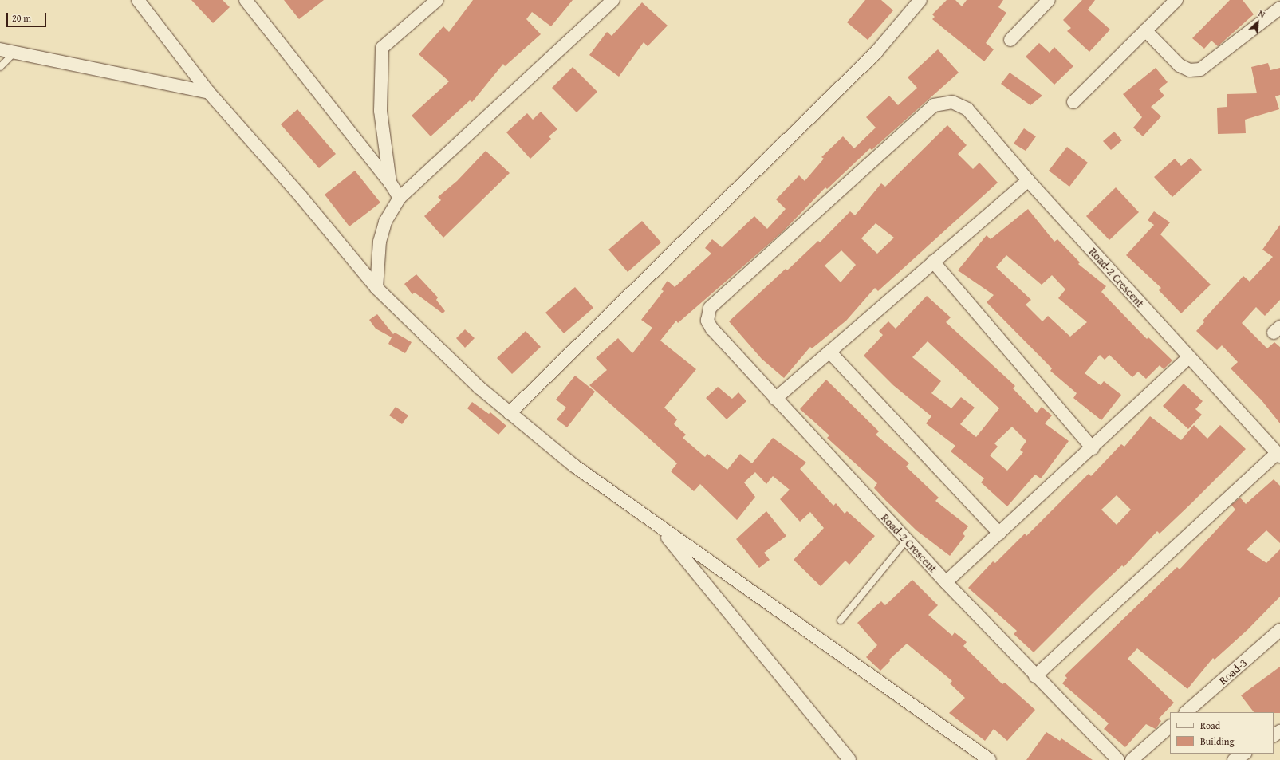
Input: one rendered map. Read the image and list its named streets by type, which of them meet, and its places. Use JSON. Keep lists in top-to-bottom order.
{
  "streets": {
    "street": ["Road-2 Crescent", "Road-3"]
  },
  "legend": ["Road", "Building"],
  "scale_bar": "20 m",
  "north": "top right"
}
